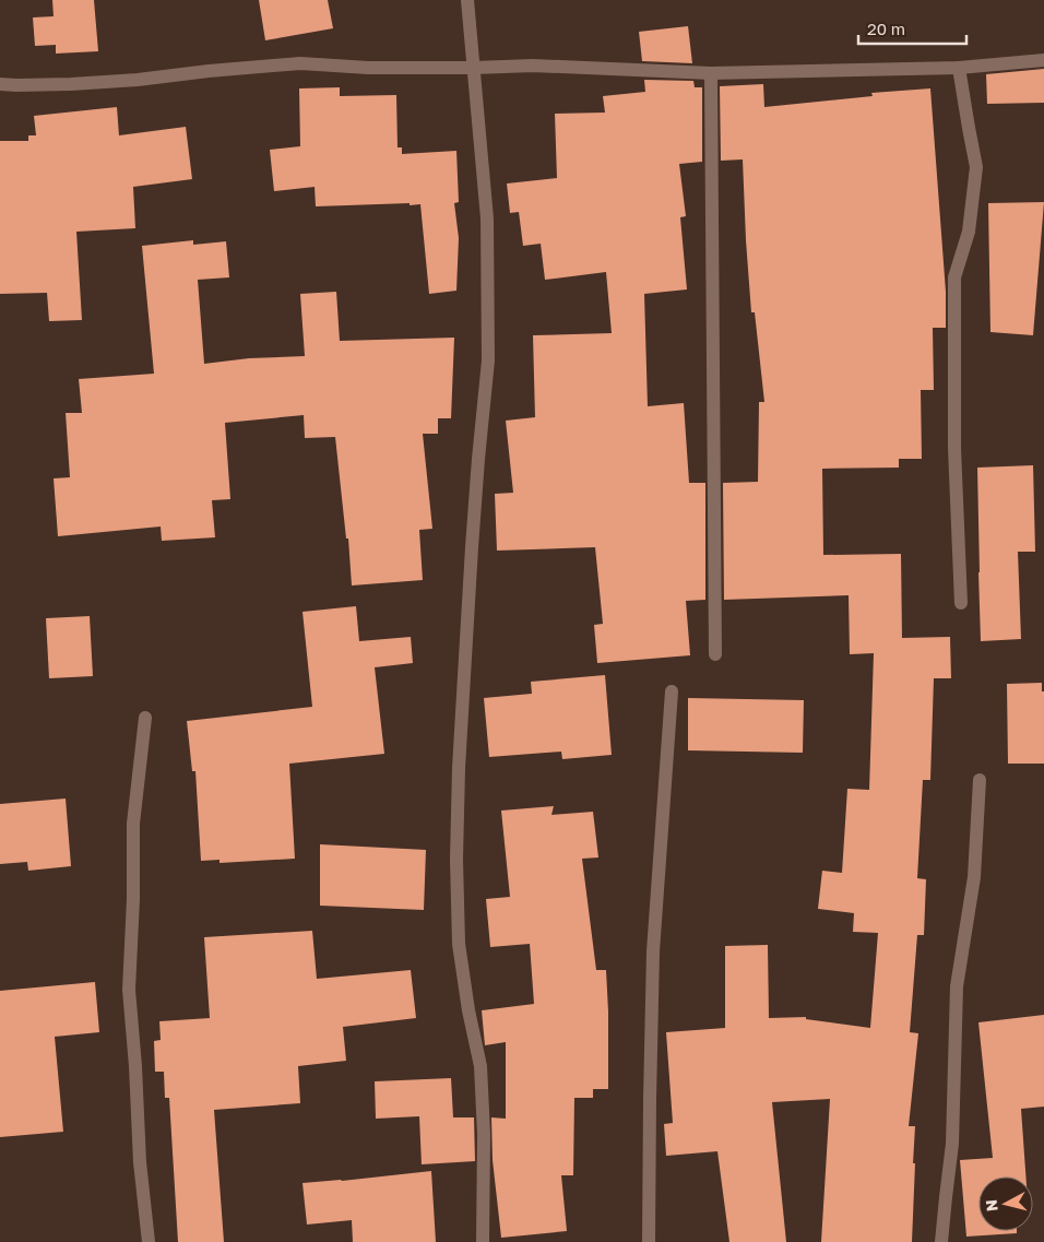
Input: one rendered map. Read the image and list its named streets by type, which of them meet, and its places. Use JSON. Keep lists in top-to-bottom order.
{
  "scale_bar": "20 m",
  "north": "left"
}
